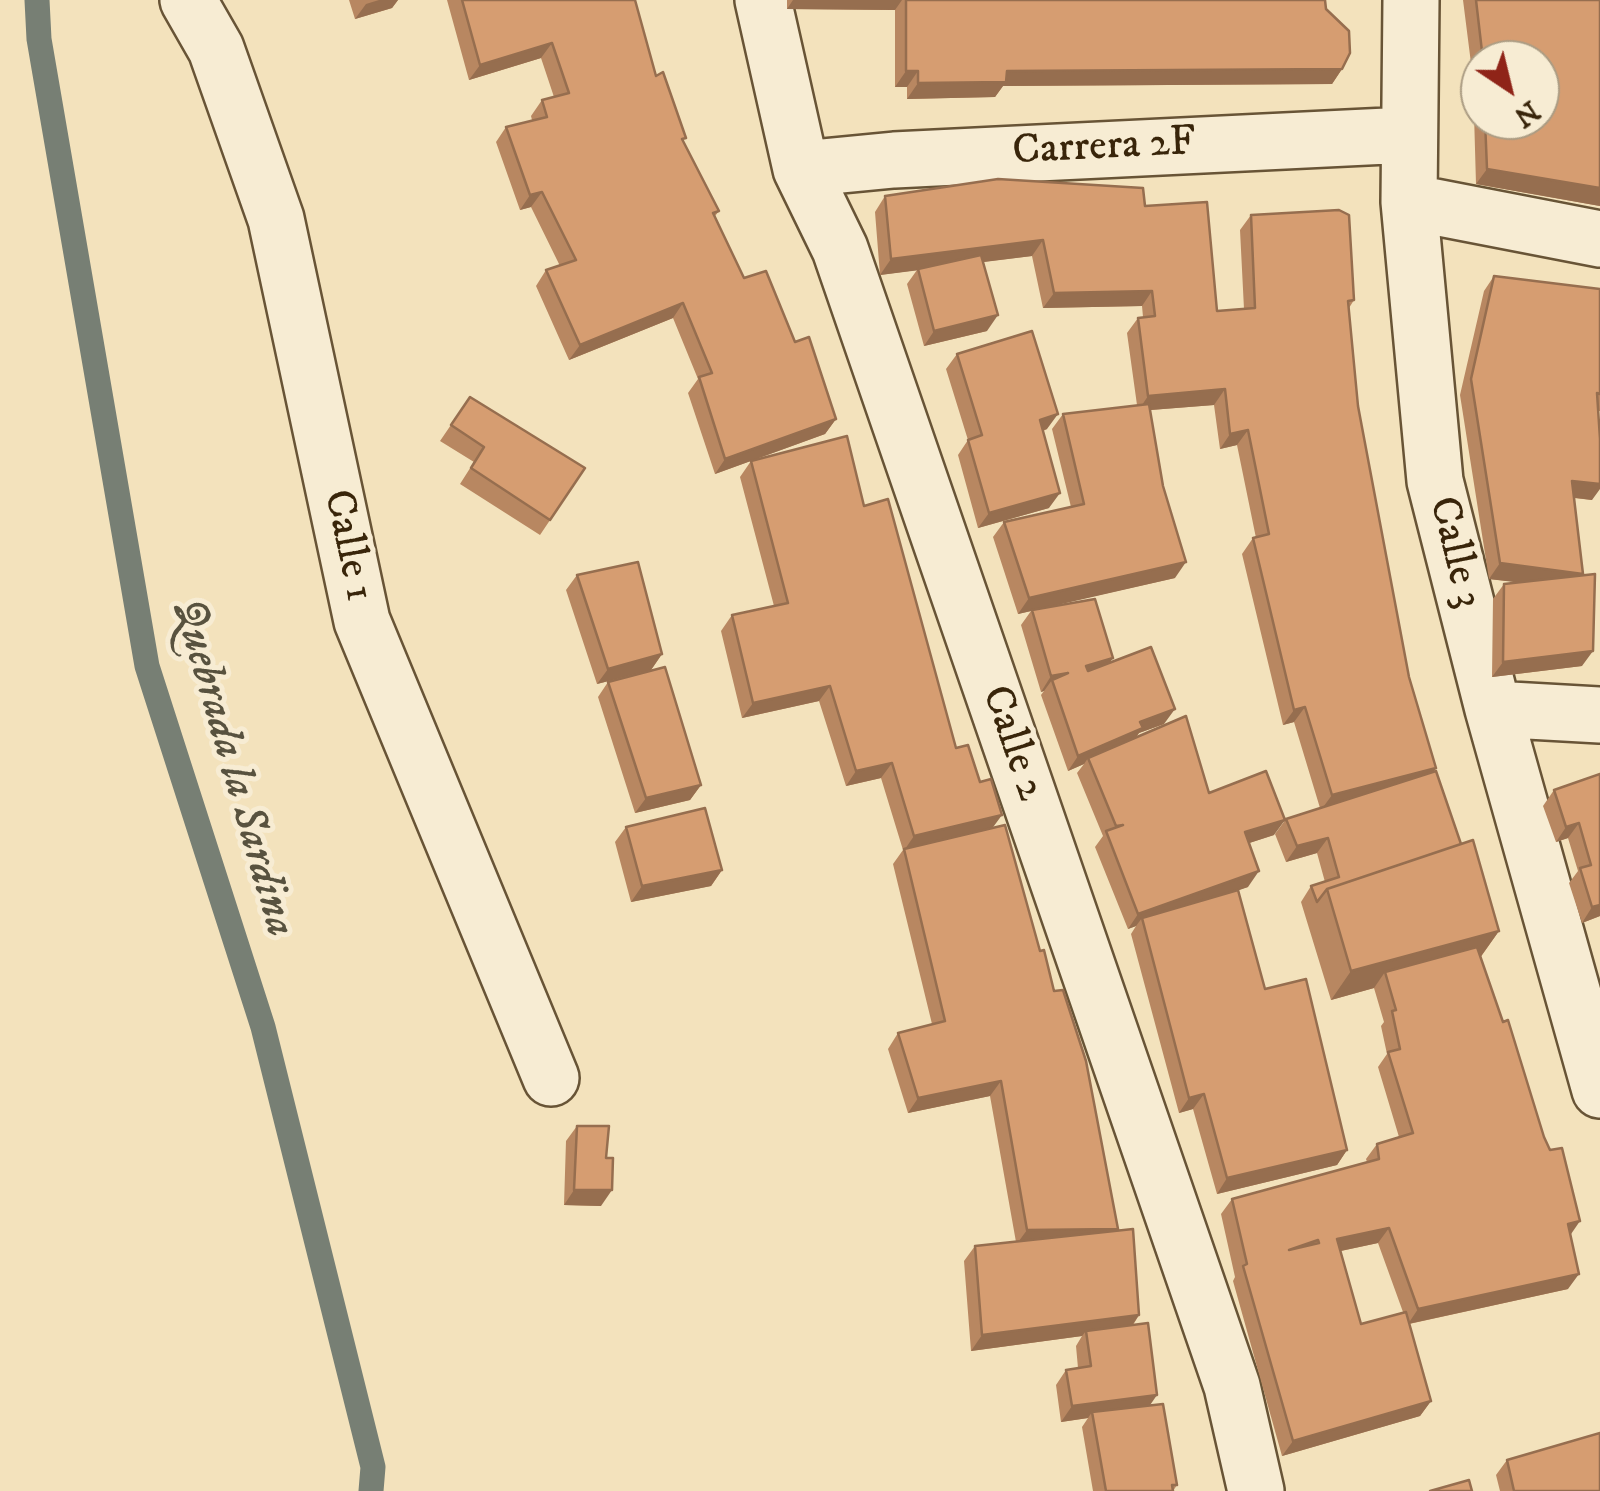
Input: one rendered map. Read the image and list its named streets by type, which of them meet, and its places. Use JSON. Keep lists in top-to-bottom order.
{
  "streets": {
    "street": [
      "Carrera 2F",
      "Calle 1",
      "Calle 3",
      "Calle 2"
    ]
  },
  "crossings": [
    ["Carrera 2F", "Calle 3"],
    ["Carrera 2F", "Calle 2"]
  ],
  "water": ["Quebrada la Sardina"],
  "north": "bottom right"
}
